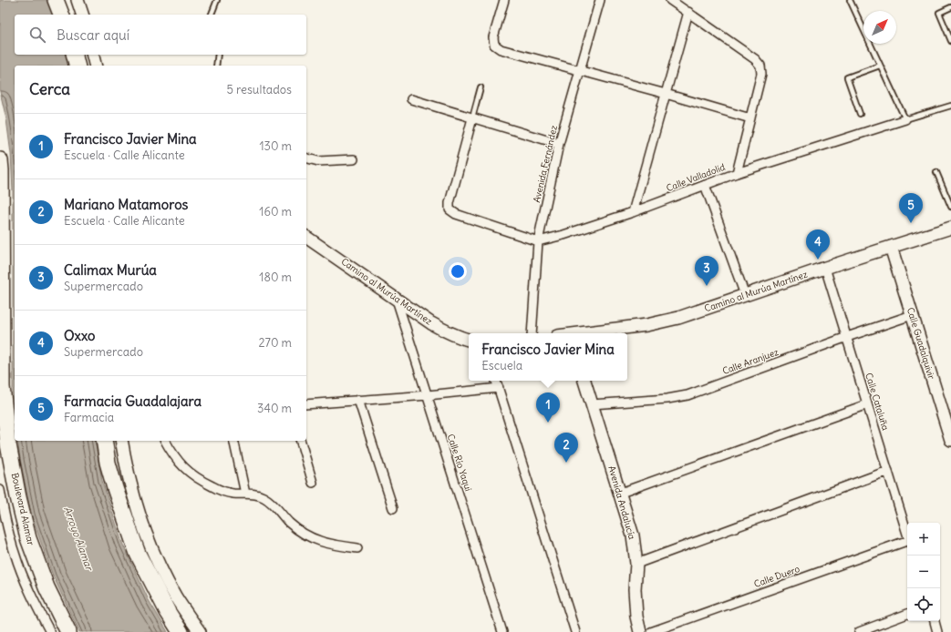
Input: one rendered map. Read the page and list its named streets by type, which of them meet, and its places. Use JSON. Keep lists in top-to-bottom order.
{
  "streets": {
    "highway": ["Boulevard Alamar"],
    "street": [
      "Avenida Fernández",
      "Calle Valladolid",
      "Camino al Murúa Martínez",
      "Calle Guadalquivir",
      "Calle Aranjuez",
      "Calle Cataluña",
      "Calle Río Yaqui",
      "Avenida Andalucía",
      "Calle Duero"
    ]
  },
  "crossings": [
    ["Avenida Fernández", "Calle Valladolid"],
    ["Camino al Murúa Martínez", "Calle Guadalquivir"],
    ["Camino al Murúa Martínez", "Calle Cataluña"],
    ["Camino al Murúa Martínez", "Calle Río Yaqui"],
    ["Calle Guadalquivir", "Calle Aranjuez"],
    ["Calle Aranjuez", "Calle Cataluña"],
    ["Calle Aranjuez", "Avenida Andalucía"]
  ],
  "water": ["Arroyo Alamar"],
  "north": "top right",
  "page": {
    "search": "Buscar aquí",
    "heading": ["Cerca", "5 resultados"],
    "list": [
      {
        "mark": "1",
        "name": "Francisco Javier Mina",
        "note": "Escuela · Calle Alicante",
        "value": "130 m"
      },
      {
        "mark": "2",
        "name": "Mariano Matamoros",
        "note": "Escuela · Calle Alicante",
        "value": "160 m"
      },
      {
        "mark": "3",
        "name": "Calimax Murúa",
        "note": "Supermercado",
        "value": "180 m"
      },
      {
        "mark": "4",
        "name": "Oxxo",
        "note": "Supermercado",
        "value": "270 m"
      },
      {
        "mark": "5",
        "name": "Farmacia Guadalajara",
        "note": "Farmacia",
        "value": "340 m"
      }
    ],
    "pins": [
      "5",
      "4",
      "3",
      "1",
      "2"
    ],
    "popup": ["Francisco Javier Mina", "Escuela"],
    "map_buttons": ["+", "−"]
  }
}
